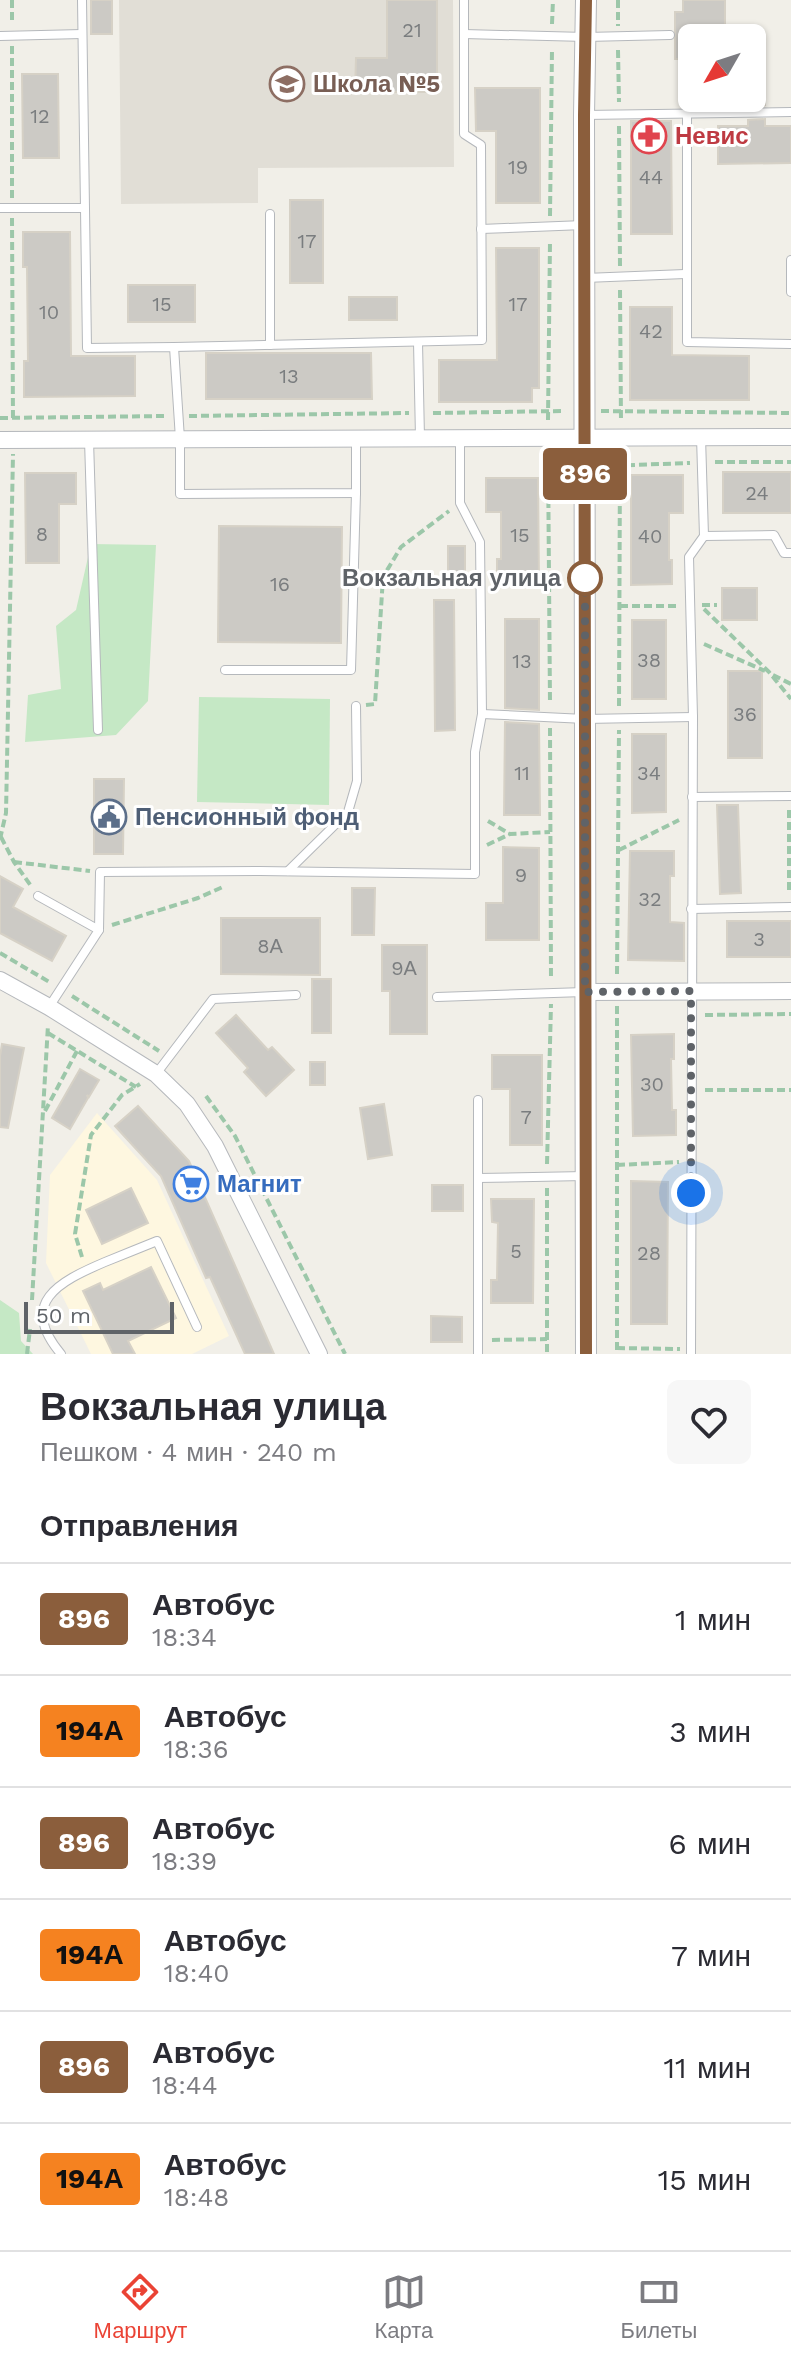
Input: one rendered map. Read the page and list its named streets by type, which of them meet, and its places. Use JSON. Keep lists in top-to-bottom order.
{
  "places": {
    "school or university": ["Школа №5"],
    "pharmacy": ["Невис"],
    "other": ["Вокзальная улица"],
    "public building": ["Пенсионный фонд"],
    "supermarket": ["Магнит"]
  },
  "lines": ["bus line 896"],
  "house_numbers": [
    "21",
    "12",
    "19",
    "44",
    "17",
    "15",
    "17",
    "10",
    "42",
    "13",
    "24",
    "8",
    "15",
    "40",
    "16",
    "38",
    "13",
    "36",
    "11",
    "34",
    "9",
    "32",
    "3",
    "8А",
    "9А",
    "30",
    "7",
    "5",
    "28"
  ],
  "scale_bar": "50 m",
  "north": "bottom left",
  "page": {
    "on_map": "896",
    "scale": "50 m",
    "heading": [
      ["Вокзальная улица", "Пешком · 4 мин · 240 m"],
      "Отправления"
    ],
    "list": [
      {
        "mark": "896",
        "name": "Автобус",
        "note": "18:34",
        "value": "1 мин"
      },
      {
        "mark": "194А",
        "name": "Автобус",
        "note": "18:36",
        "value": "3 мин"
      },
      {
        "mark": "896",
        "name": "Автобус",
        "note": "18:39",
        "value": "6 мин"
      },
      {
        "mark": "194А",
        "name": "Автобус",
        "note": "18:40",
        "value": "7 мин"
      },
      {
        "mark": "896",
        "name": "Автобус",
        "note": "18:44",
        "value": "11 мин"
      },
      {
        "mark": "194А",
        "name": "Автобус",
        "note": "18:48",
        "value": "15 мин"
      }
    ],
    "tabs": ["Маршрут", "Карта", "Билеты"]
  }
}
